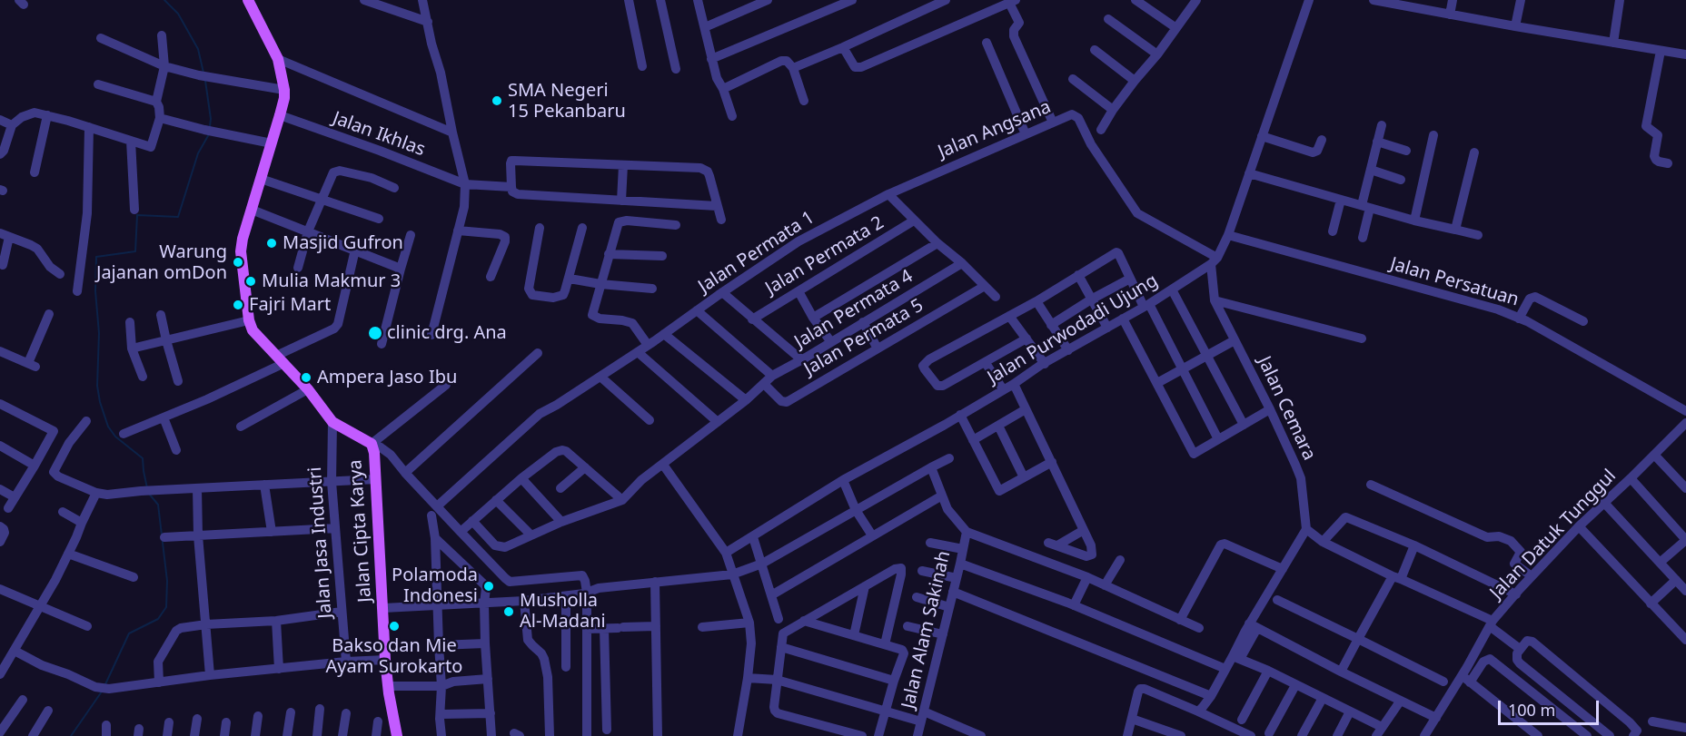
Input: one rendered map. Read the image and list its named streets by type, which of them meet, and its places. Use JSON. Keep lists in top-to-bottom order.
{
  "streets": {
    "main road": ["Jalan Cipta Karya"],
    "street": [
      "Jalan Angsana",
      "Jalan Ikhlas",
      "Jalan Permata 1",
      "Jalan Permata 2",
      "Jalan Persatuan",
      "Jalan Permata 4",
      "Jalan Purwodadi Ujung",
      "Jalan Permata 5",
      "Jalan Cemara",
      "Jalan Datuk Tunggul",
      "Jalan Jasa Industri",
      "Jalan Alam Sakinah"
    ]
  },
  "crossings": [
    ["Jalan Angsana", "Jalan Permata 1"],
    ["Jalan Angsana", "Jalan Purwodadi Ujung"],
    ["Jalan Angsana", "Jalan Cemara"],
    ["Jalan Ikhlas", "Jalan Cipta Karya"],
    ["Jalan Permata 4", "Jalan Permata 5"],
    ["Jalan Purwodadi Ujung", "Jalan Cemara"],
    ["Jalan Cipta Karya", "Jalan Jasa Industri"]
  ],
  "places": [
    "SMA Negeri 15 Pekanbaru",
    "Masjid Gufron",
    "Warung Jajanan omDon",
    "Mulia Makmur 3",
    "Fajri Mart",
    "clinic drg. Ana",
    "Ampera Jaso Ibu",
    "Polamoda Indonesi",
    "Musholla Al-Madani",
    "Bakso dan Mie Ayam Surokarto"
  ],
  "scale_bar": "100 m"
}
